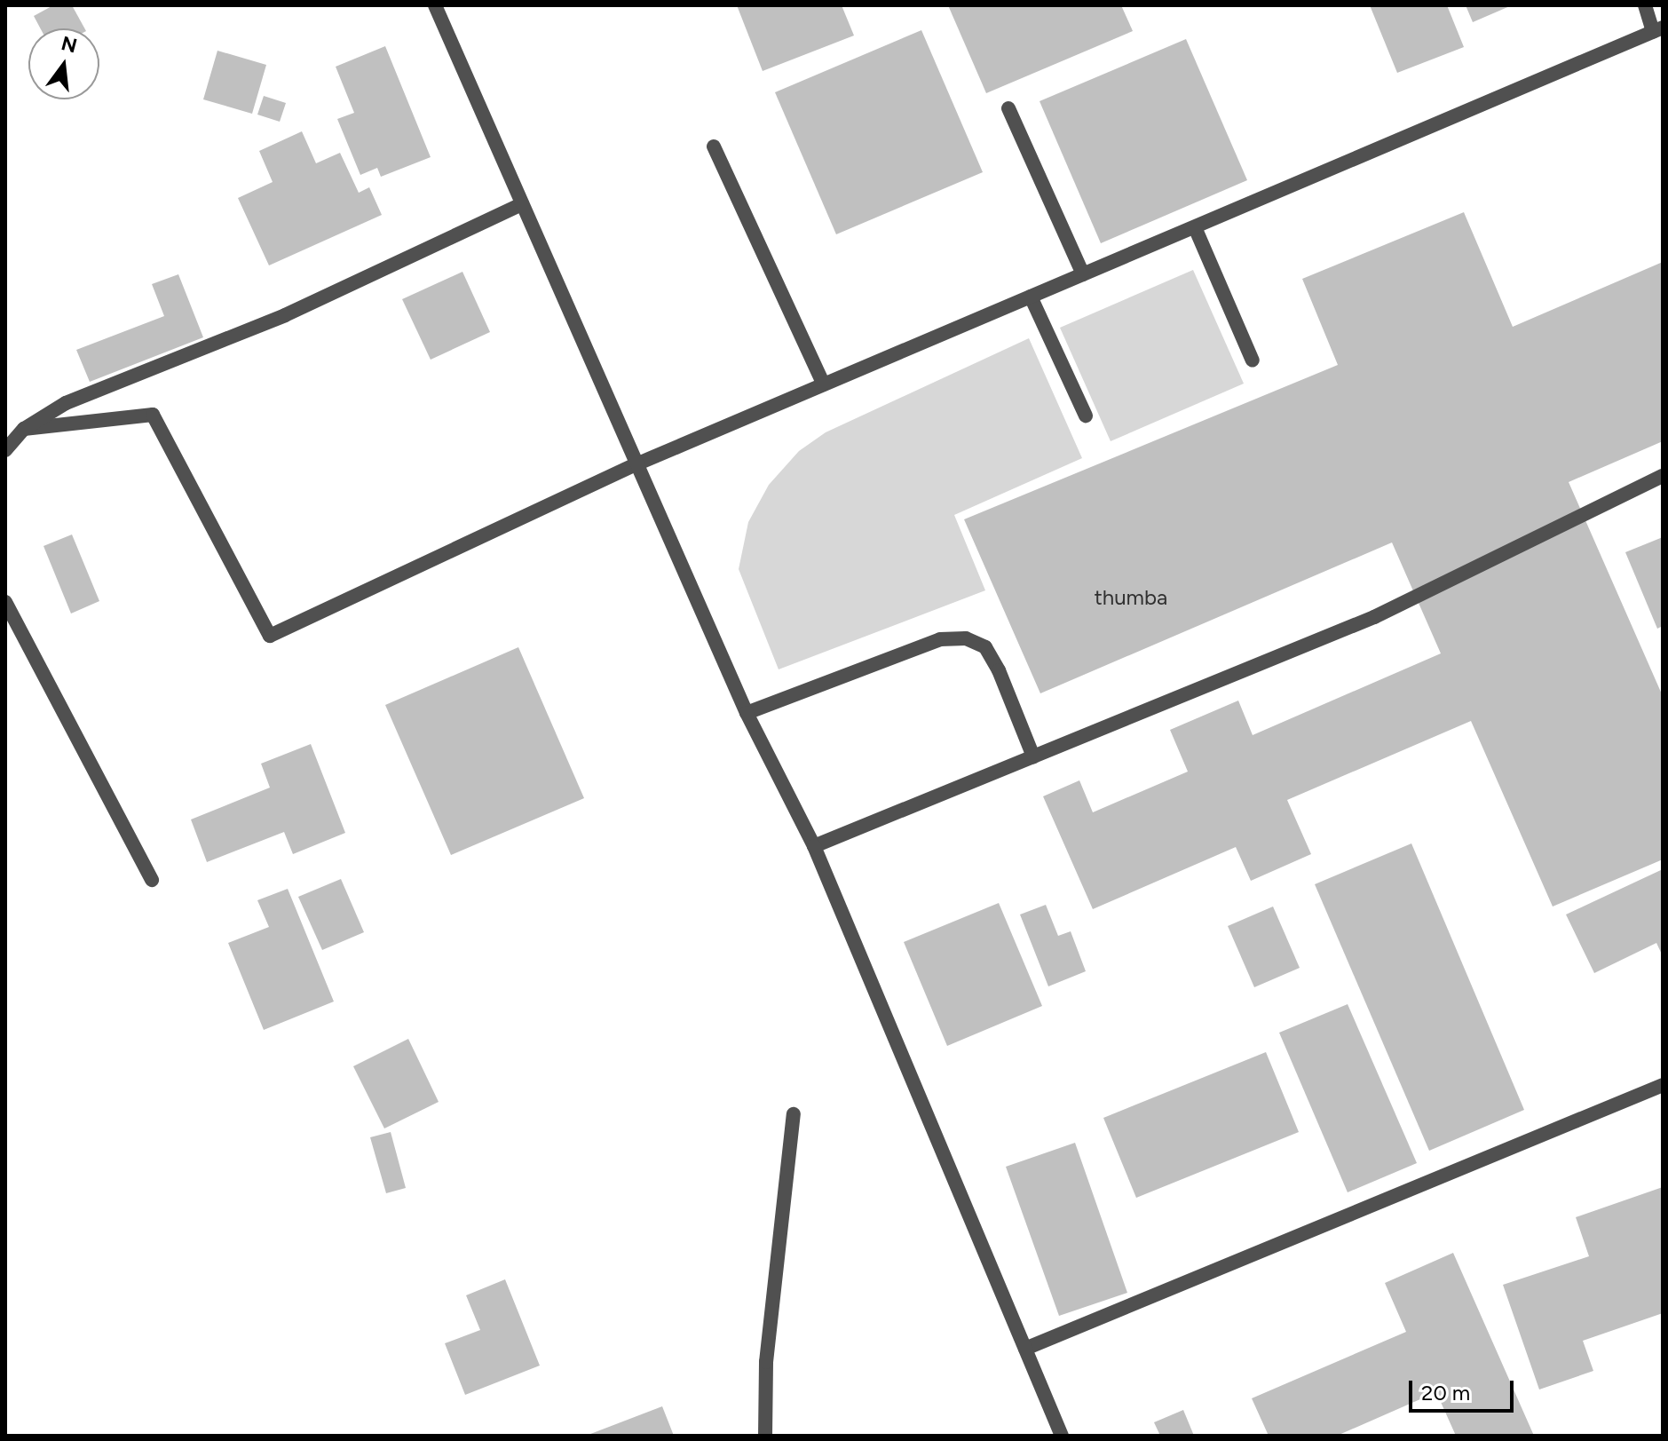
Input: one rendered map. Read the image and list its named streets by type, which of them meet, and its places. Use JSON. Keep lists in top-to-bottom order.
{
  "house_numbers": ["thumba"],
  "scale_bar": "20 m",
  "north": "top"
}
